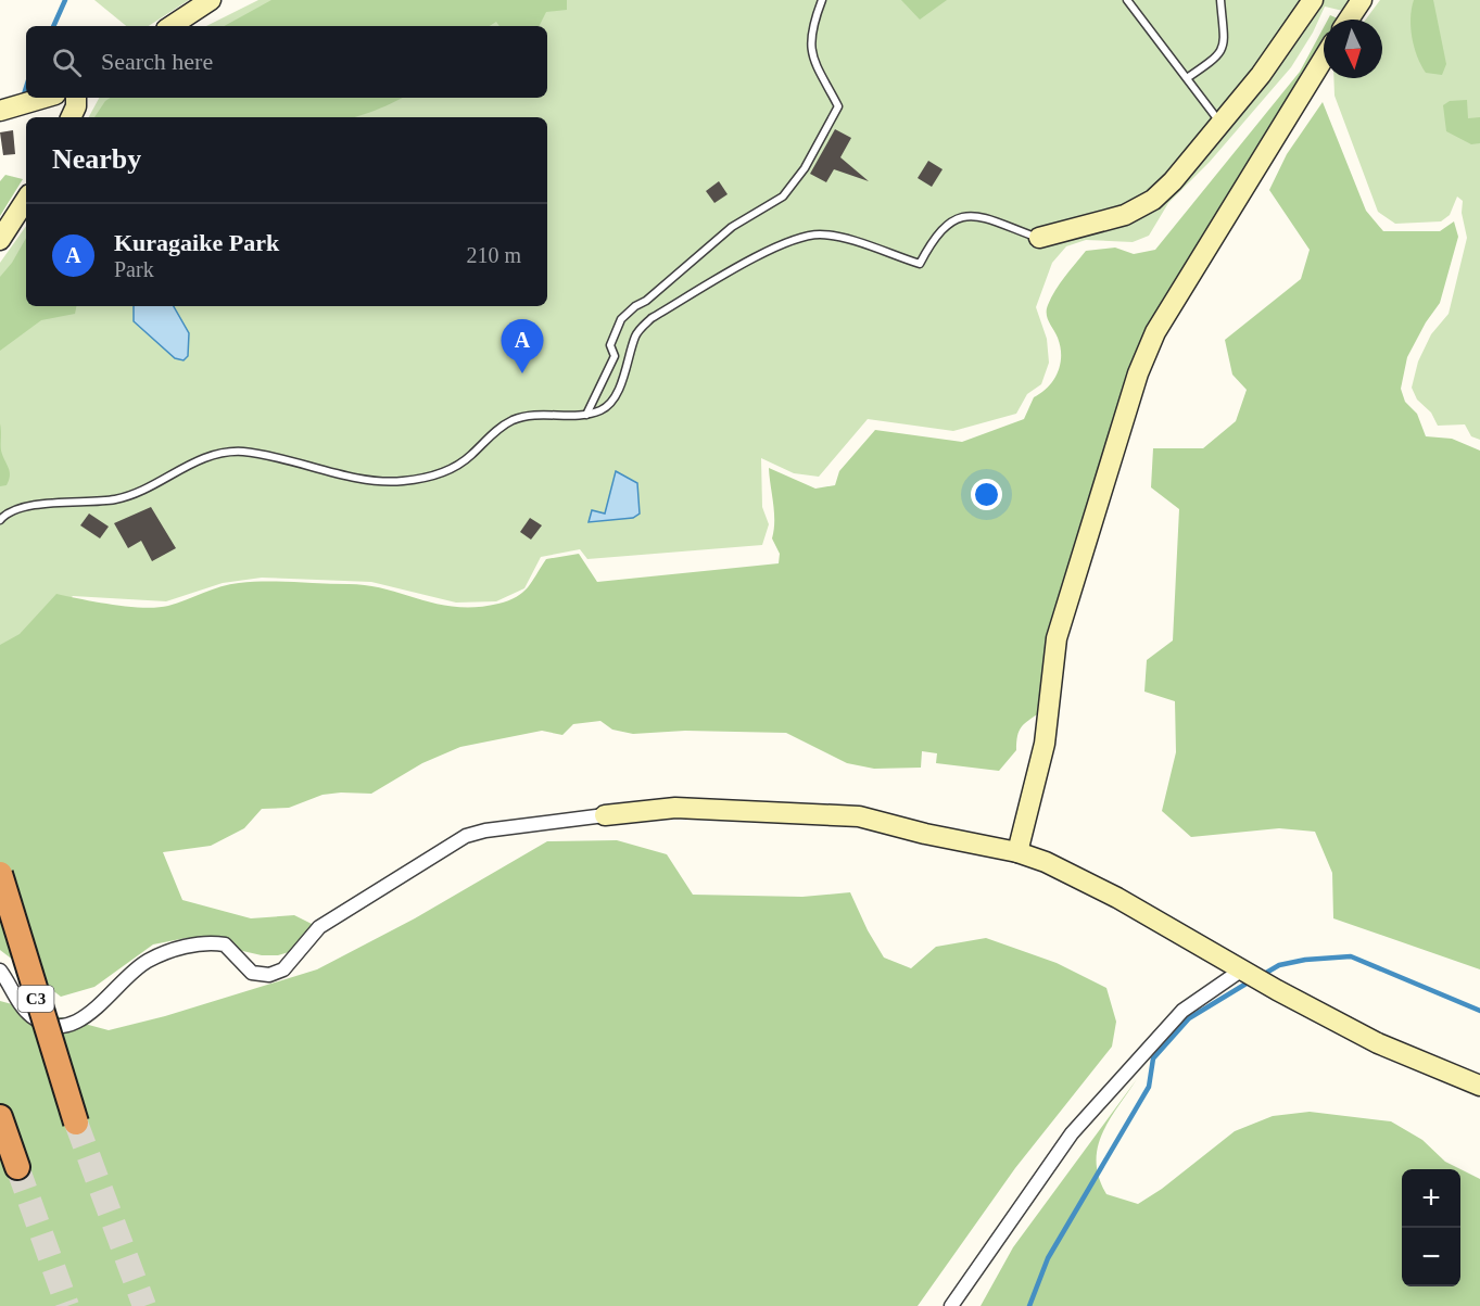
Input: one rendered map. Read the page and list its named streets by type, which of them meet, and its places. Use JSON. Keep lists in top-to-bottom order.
{
  "streets": {
    "highway": ["C3"]
  },
  "north": "bottom",
  "page": {
    "search": "Search here",
    "heading": "Nearby",
    "list": [
      {
        "mark": "A",
        "name": "Kuragaike Park",
        "note": "Park",
        "value": "210 m"
      }
    ],
    "pins": "A",
    "map_buttons": ["+", "−"]
  }
}
